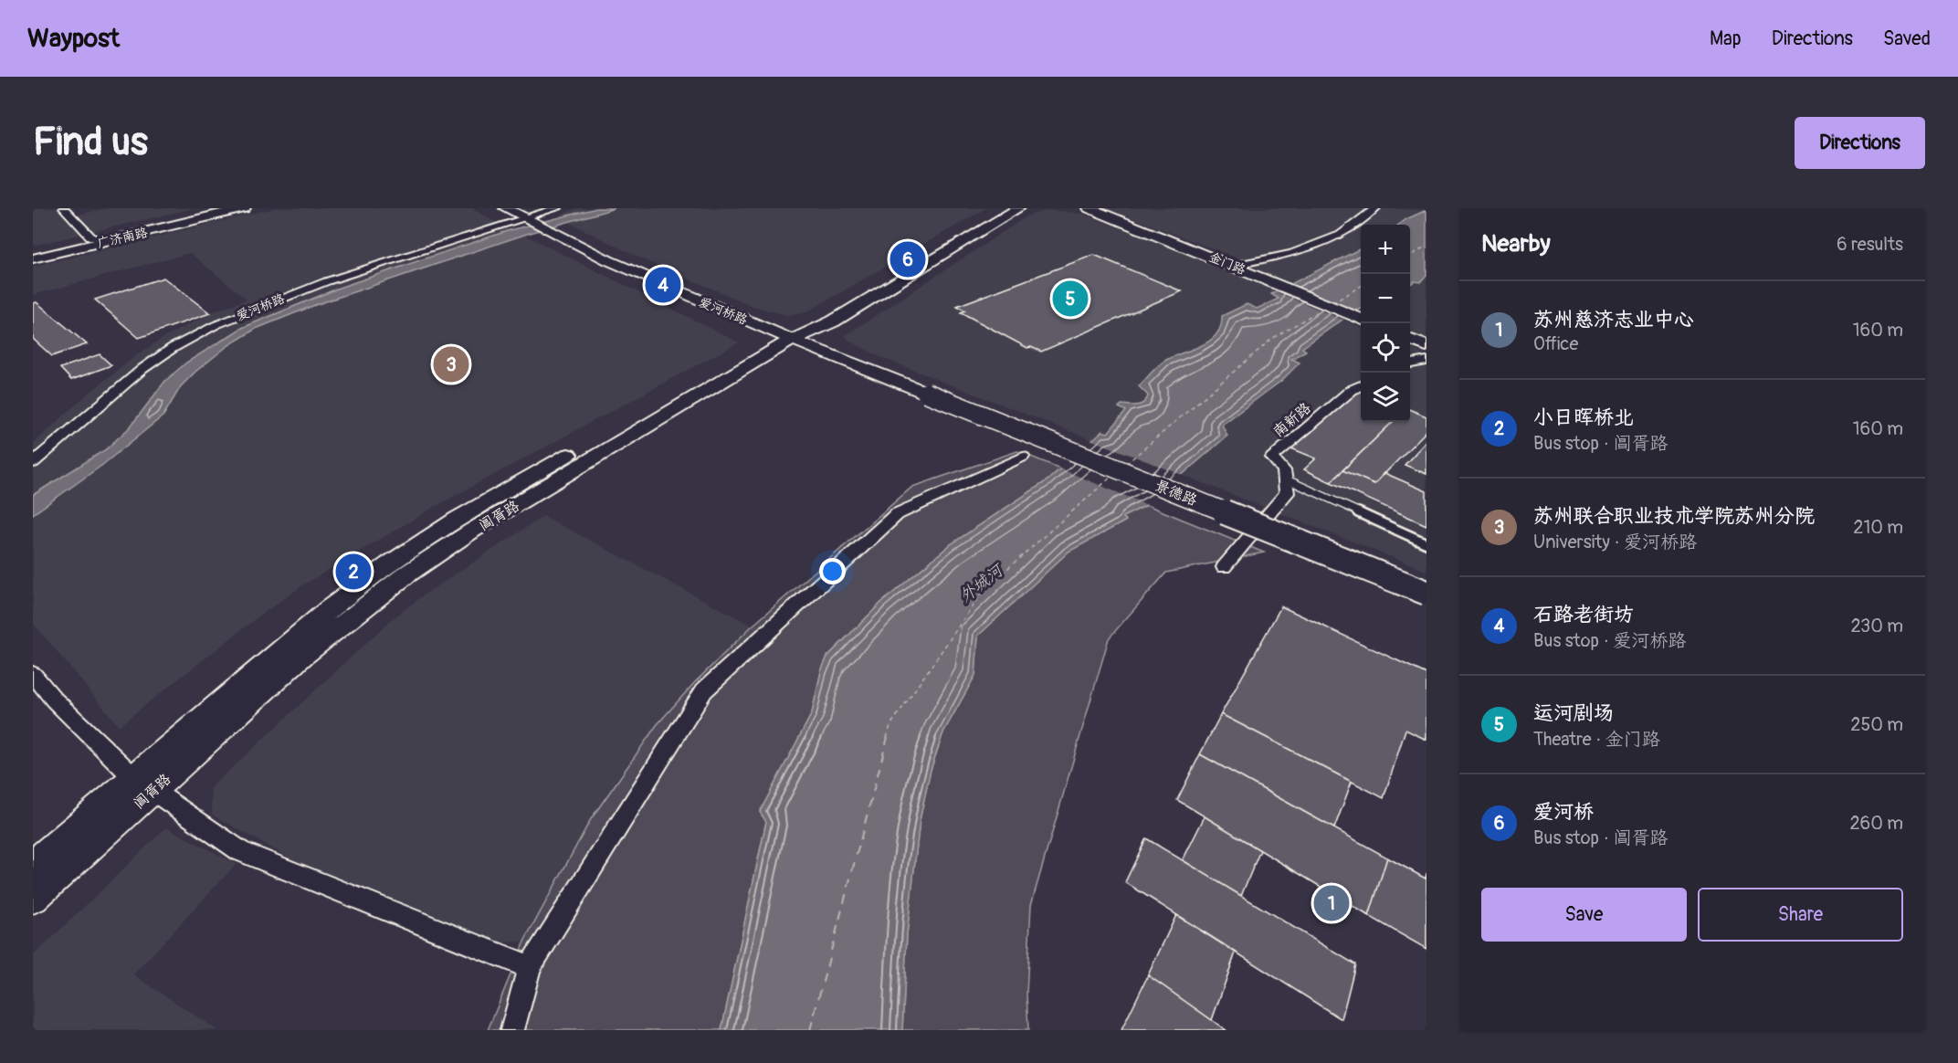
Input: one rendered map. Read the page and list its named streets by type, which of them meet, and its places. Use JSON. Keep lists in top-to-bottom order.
{
  "streets": {
    "main road": [
      "广济南路",
      "金门路",
      "爱河桥路",
      "景德路",
      "阊胥路"
    ],
    "street": ["南新路"]
  },
  "crossings": [
    ["爱河桥路", "景德路"],
    ["爱河桥路", "阊胥路"]
  ],
  "water": ["外城河"],
  "page": {
    "header": "Waypost",
    "nav": ["Map", "Directions", "Saved"],
    "buttons": [
      "Directions",
      ["Save", "Share"]
    ],
    "title": "Find us",
    "heading": ["Nearby", "6 results"],
    "map_buttons": ["+", "−"],
    "pins": [
      "6",
      "4",
      "5",
      "3",
      "2",
      "1"
    ],
    "list": [
      {
        "mark": "1",
        "name": "苏州慈济志业中心",
        "note": "Office",
        "value": "160 m"
      },
      {
        "mark": "2",
        "name": "小日晖桥北",
        "note": "Bus stop · 阊胥路",
        "value": "160 m"
      },
      {
        "mark": "3",
        "name": "苏州联合职业技术学院苏州分院",
        "note": "University · 爱河桥路",
        "value": "210 m"
      },
      {
        "mark": "4",
        "name": "石路老街坊",
        "note": "Bus stop · 爱河桥路",
        "value": "230 m"
      },
      {
        "mark": "5",
        "name": "运河剧场",
        "note": "Theatre · 金门路",
        "value": "250 m"
      },
      {
        "mark": "6",
        "name": "爱河桥",
        "note": "Bus stop · 阊胥路",
        "value": "260 m"
      }
    ]
  }
}
